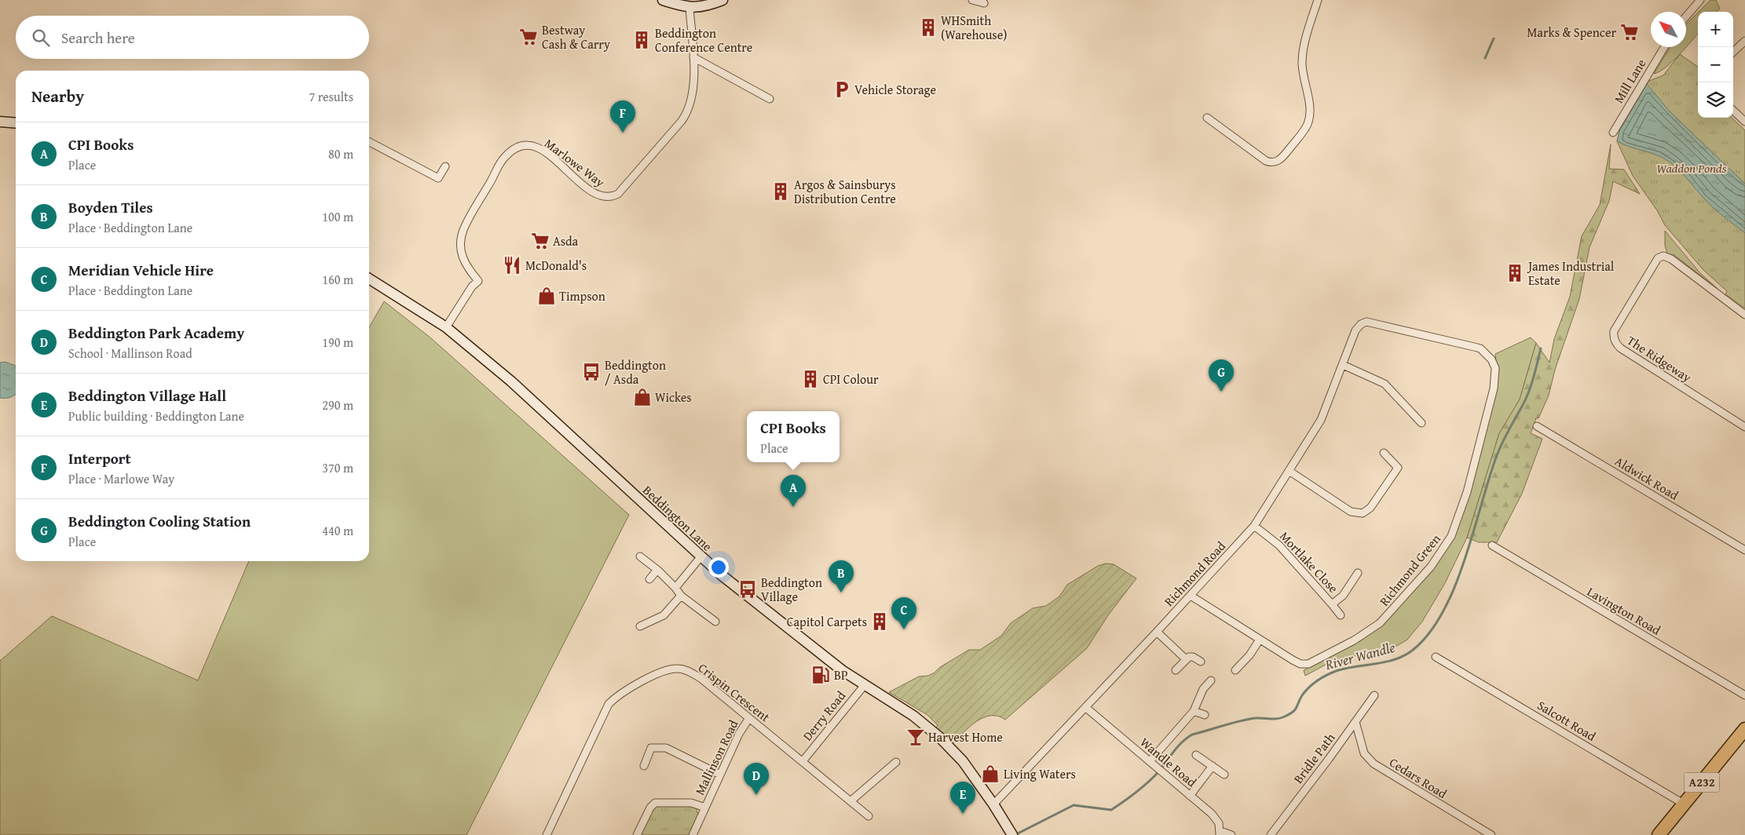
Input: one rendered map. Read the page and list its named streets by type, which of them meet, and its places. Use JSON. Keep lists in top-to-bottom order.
{
  "streets": {
    "highway": ["A232"],
    "main road": ["Beddington Lane"],
    "street": [
      "Mill Lane",
      "Marlowe Way",
      "The Ridgeway",
      "Aldwick Road",
      "Mortlake Close",
      "Richmond Green",
      "Richmond Road",
      "Lavington Road",
      "Crispin Crescent",
      "Derry Road",
      "Salcott Road",
      "Mallinson Road",
      "Bridle Path",
      "Wandle Road",
      "Cedars Road"
    ]
  },
  "crossings": [
    ["Marlowe Way", "Beddington Lane"],
    ["Beddington Lane", "Richmond Road"],
    ["Beddington Lane", "Derry Road"],
    ["Mortlake Close", "Richmond Road"],
    ["Richmond Green", "Richmond Road"],
    ["Richmond Road", "Wandle Road"],
    ["Crispin Crescent", "Derry Road"],
    ["Crispin Crescent", "Mallinson Road"],
    ["Salcott Road", "A232"],
    ["Bridle Path", "Cedars Road"]
  ],
  "water": ["River Wandle"],
  "parks": ["Waddon Ponds"],
  "places": {
    "building": [
      "WHSmith (Warehouse)",
      "Beddington Conference Centre",
      "Argos & Sainsburys Distribution Centre",
      "James Industrial Estate",
      "CPI Colour",
      "Capitol Carpets"
    ],
    "supermarket": ["Marks & Spencer", "Bestway Cash & Carry", "Asda"],
    "parking": ["Vehicle Storage"],
    "restaurant": ["McDonald's"],
    "shop": ["Timpson", "Wickes", "Living Waters"],
    "bus stop": ["Beddington / Asda", "Beddington Village"],
    "fuel station": ["BP"],
    "bar": ["Harvest Home"]
  },
  "north": "top left",
  "page": {
    "map_buttons": ["+", "−"],
    "search": "Search here",
    "heading": ["Nearby", "7 results"],
    "pins": [
      "F",
      "G",
      "A",
      "B",
      "C",
      "D",
      "E"
    ],
    "list": [
      {
        "mark": "A",
        "name": "CPI Books",
        "note": "Place",
        "value": "80 m"
      },
      {
        "mark": "B",
        "name": "Boyden Tiles",
        "note": "Place · Beddington Lane",
        "value": "100 m"
      },
      {
        "mark": "C",
        "name": "Meridian Vehicle Hire",
        "note": "Place · Beddington Lane",
        "value": "160 m"
      },
      {
        "mark": "D",
        "name": "Beddington Park Academy",
        "note": "School · Mallinson Road",
        "value": "190 m"
      },
      {
        "mark": "E",
        "name": "Beddington Village Hall",
        "note": "Public building · Beddington Lane",
        "value": "290 m"
      },
      {
        "mark": "F",
        "name": "Interport",
        "note": "Place · Marlowe Way",
        "value": "370 m"
      },
      {
        "mark": "G",
        "name": "Beddington Cooling Station",
        "note": "Place",
        "value": "440 m"
      }
    ],
    "popup": ["CPI Books", "Place"]
  }
}
